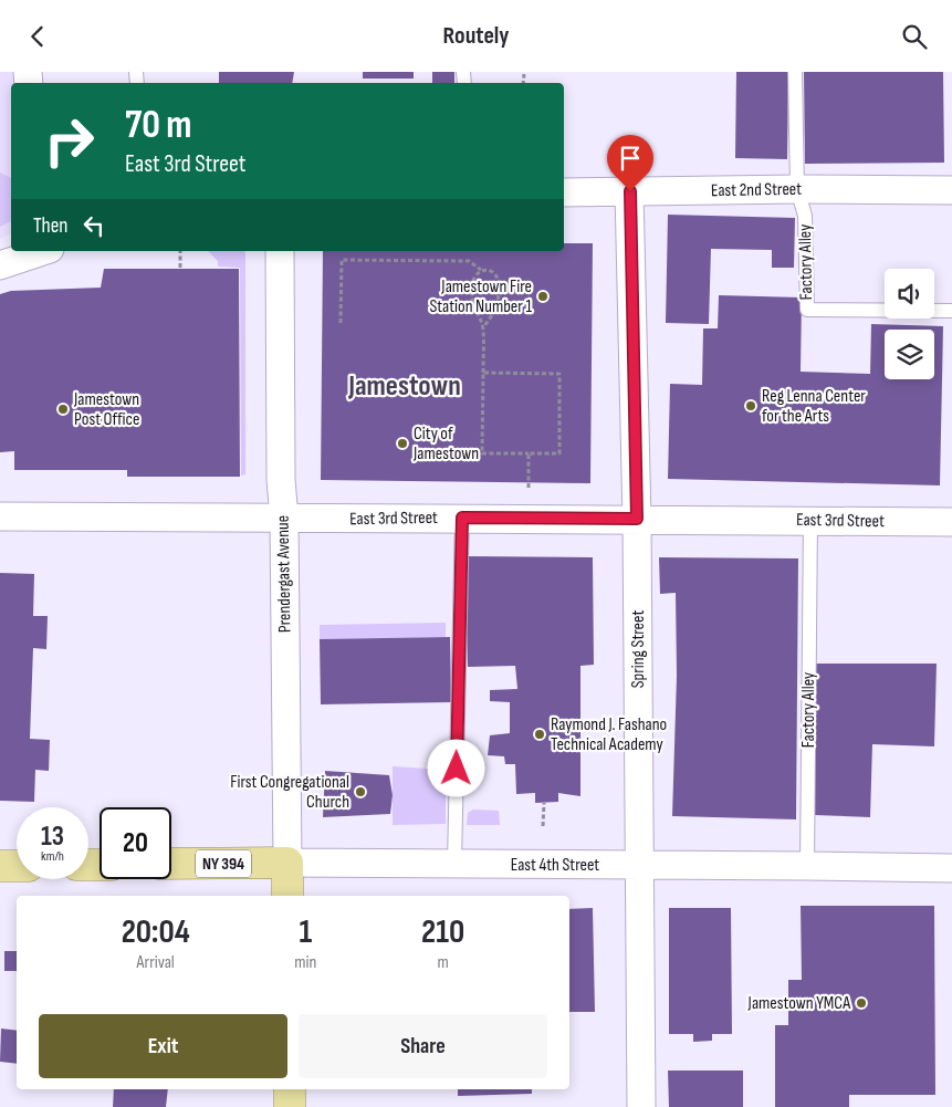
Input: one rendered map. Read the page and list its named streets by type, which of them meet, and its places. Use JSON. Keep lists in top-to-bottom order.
{
  "streets": {
    "main road": ["Prendergast Avenue", "NY 394", "East 4th Street"],
    "street": ["East 2nd Street", "East 3rd Street", "Spring Street"],
    "lane": ["Factory Alley"]
  },
  "crossings": [
    ["East 2nd Street", "Factory Alley"],
    ["East 2nd Street", "Spring Street"],
    ["Factory Alley", "East 3rd Street"],
    ["Factory Alley", "East 4th Street"],
    ["East 3rd Street", "Prendergast Avenue"],
    ["East 3rd Street", "Spring Street"],
    ["Prendergast Avenue", "East 4th Street"],
    ["Spring Street", "East 4th Street"]
  ],
  "districts": ["Jamestown"],
  "places": [
    "Jamestown Fire Station Number 1",
    "Reg Lenna Center for the Arts",
    "Jamestown Post Office",
    "City of Jamestown",
    "Raymond J. Fashano Technical Academy",
    "First Congregational Church",
    "Jamestown YMCA"
  ],
  "page": {
    "header": "Routely",
    "turn": ["70 m", "East 3rd Street"],
    "then": "Then",
    "speed": "13 km/h",
    "limit": "20",
    "eta": [
      "20:04",
      "Arrival",
      "1",
      "min",
      "210",
      "m"
    ],
    "buttons": ["Exit", "Share"]
  }
}
